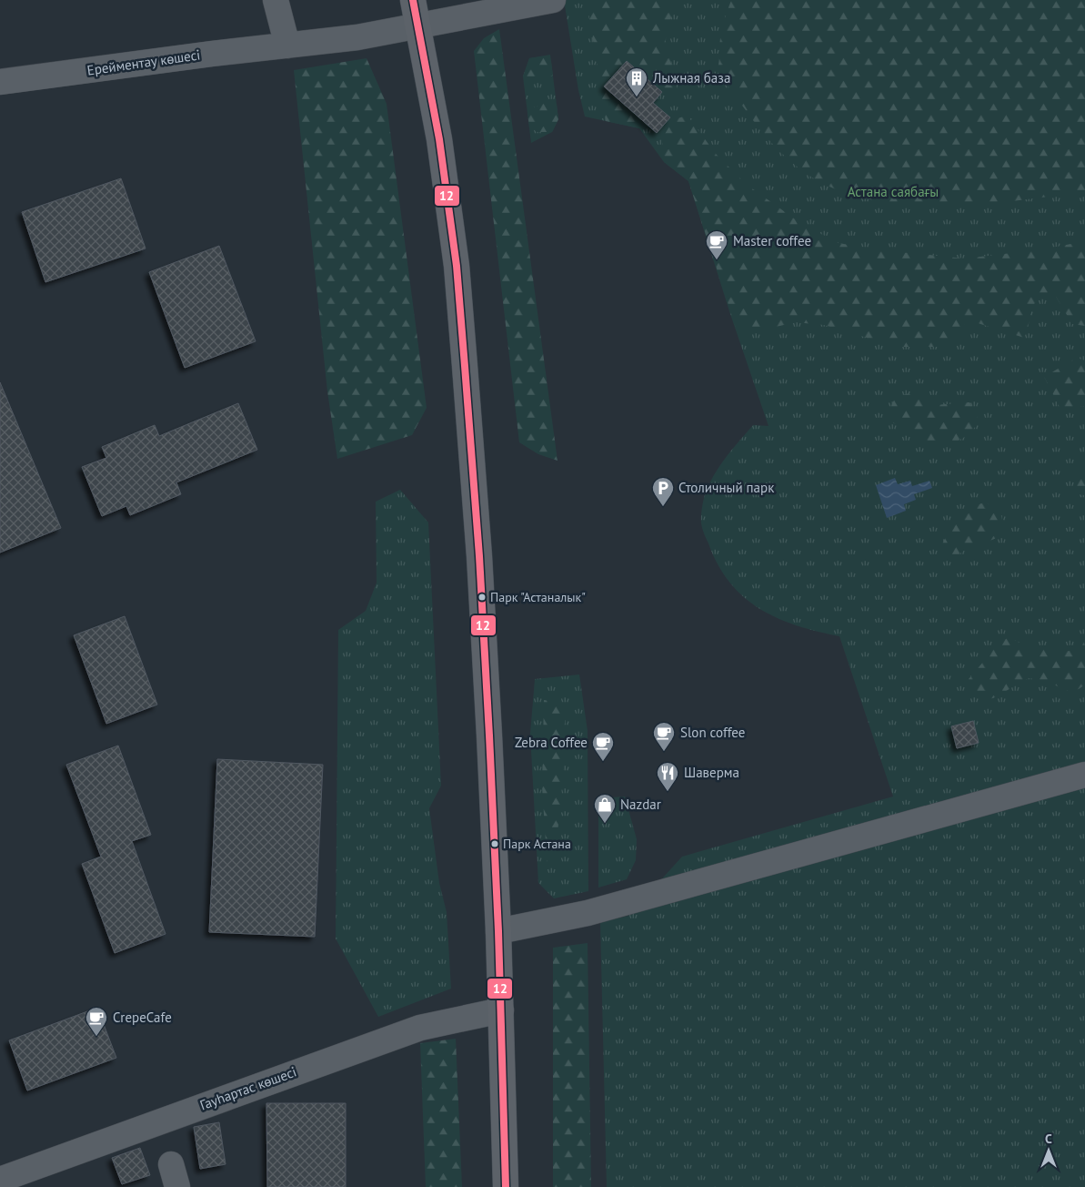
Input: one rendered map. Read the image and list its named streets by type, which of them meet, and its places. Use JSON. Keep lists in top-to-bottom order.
{
  "streets": {
    "street": ["Ерейментау көшесі", "Гауhартас көшесі"]
  },
  "parks": ["Астана саябағы"],
  "places": {
    "building": ["Лыжная база"],
    "cafe": [
      "Master coffee",
      "Slon coffee",
      "Zebra Coffee",
      "CrepeCafe"
    ],
    "parking": ["Столичный парк"],
    "other": ["Парк \"Астаналык\"", "Парк Астана"],
    "restaurant": ["Шаверма"],
    "shop": ["Nazdar"]
  },
  "lines": ["transit line 12"],
  "north": "top"
}
